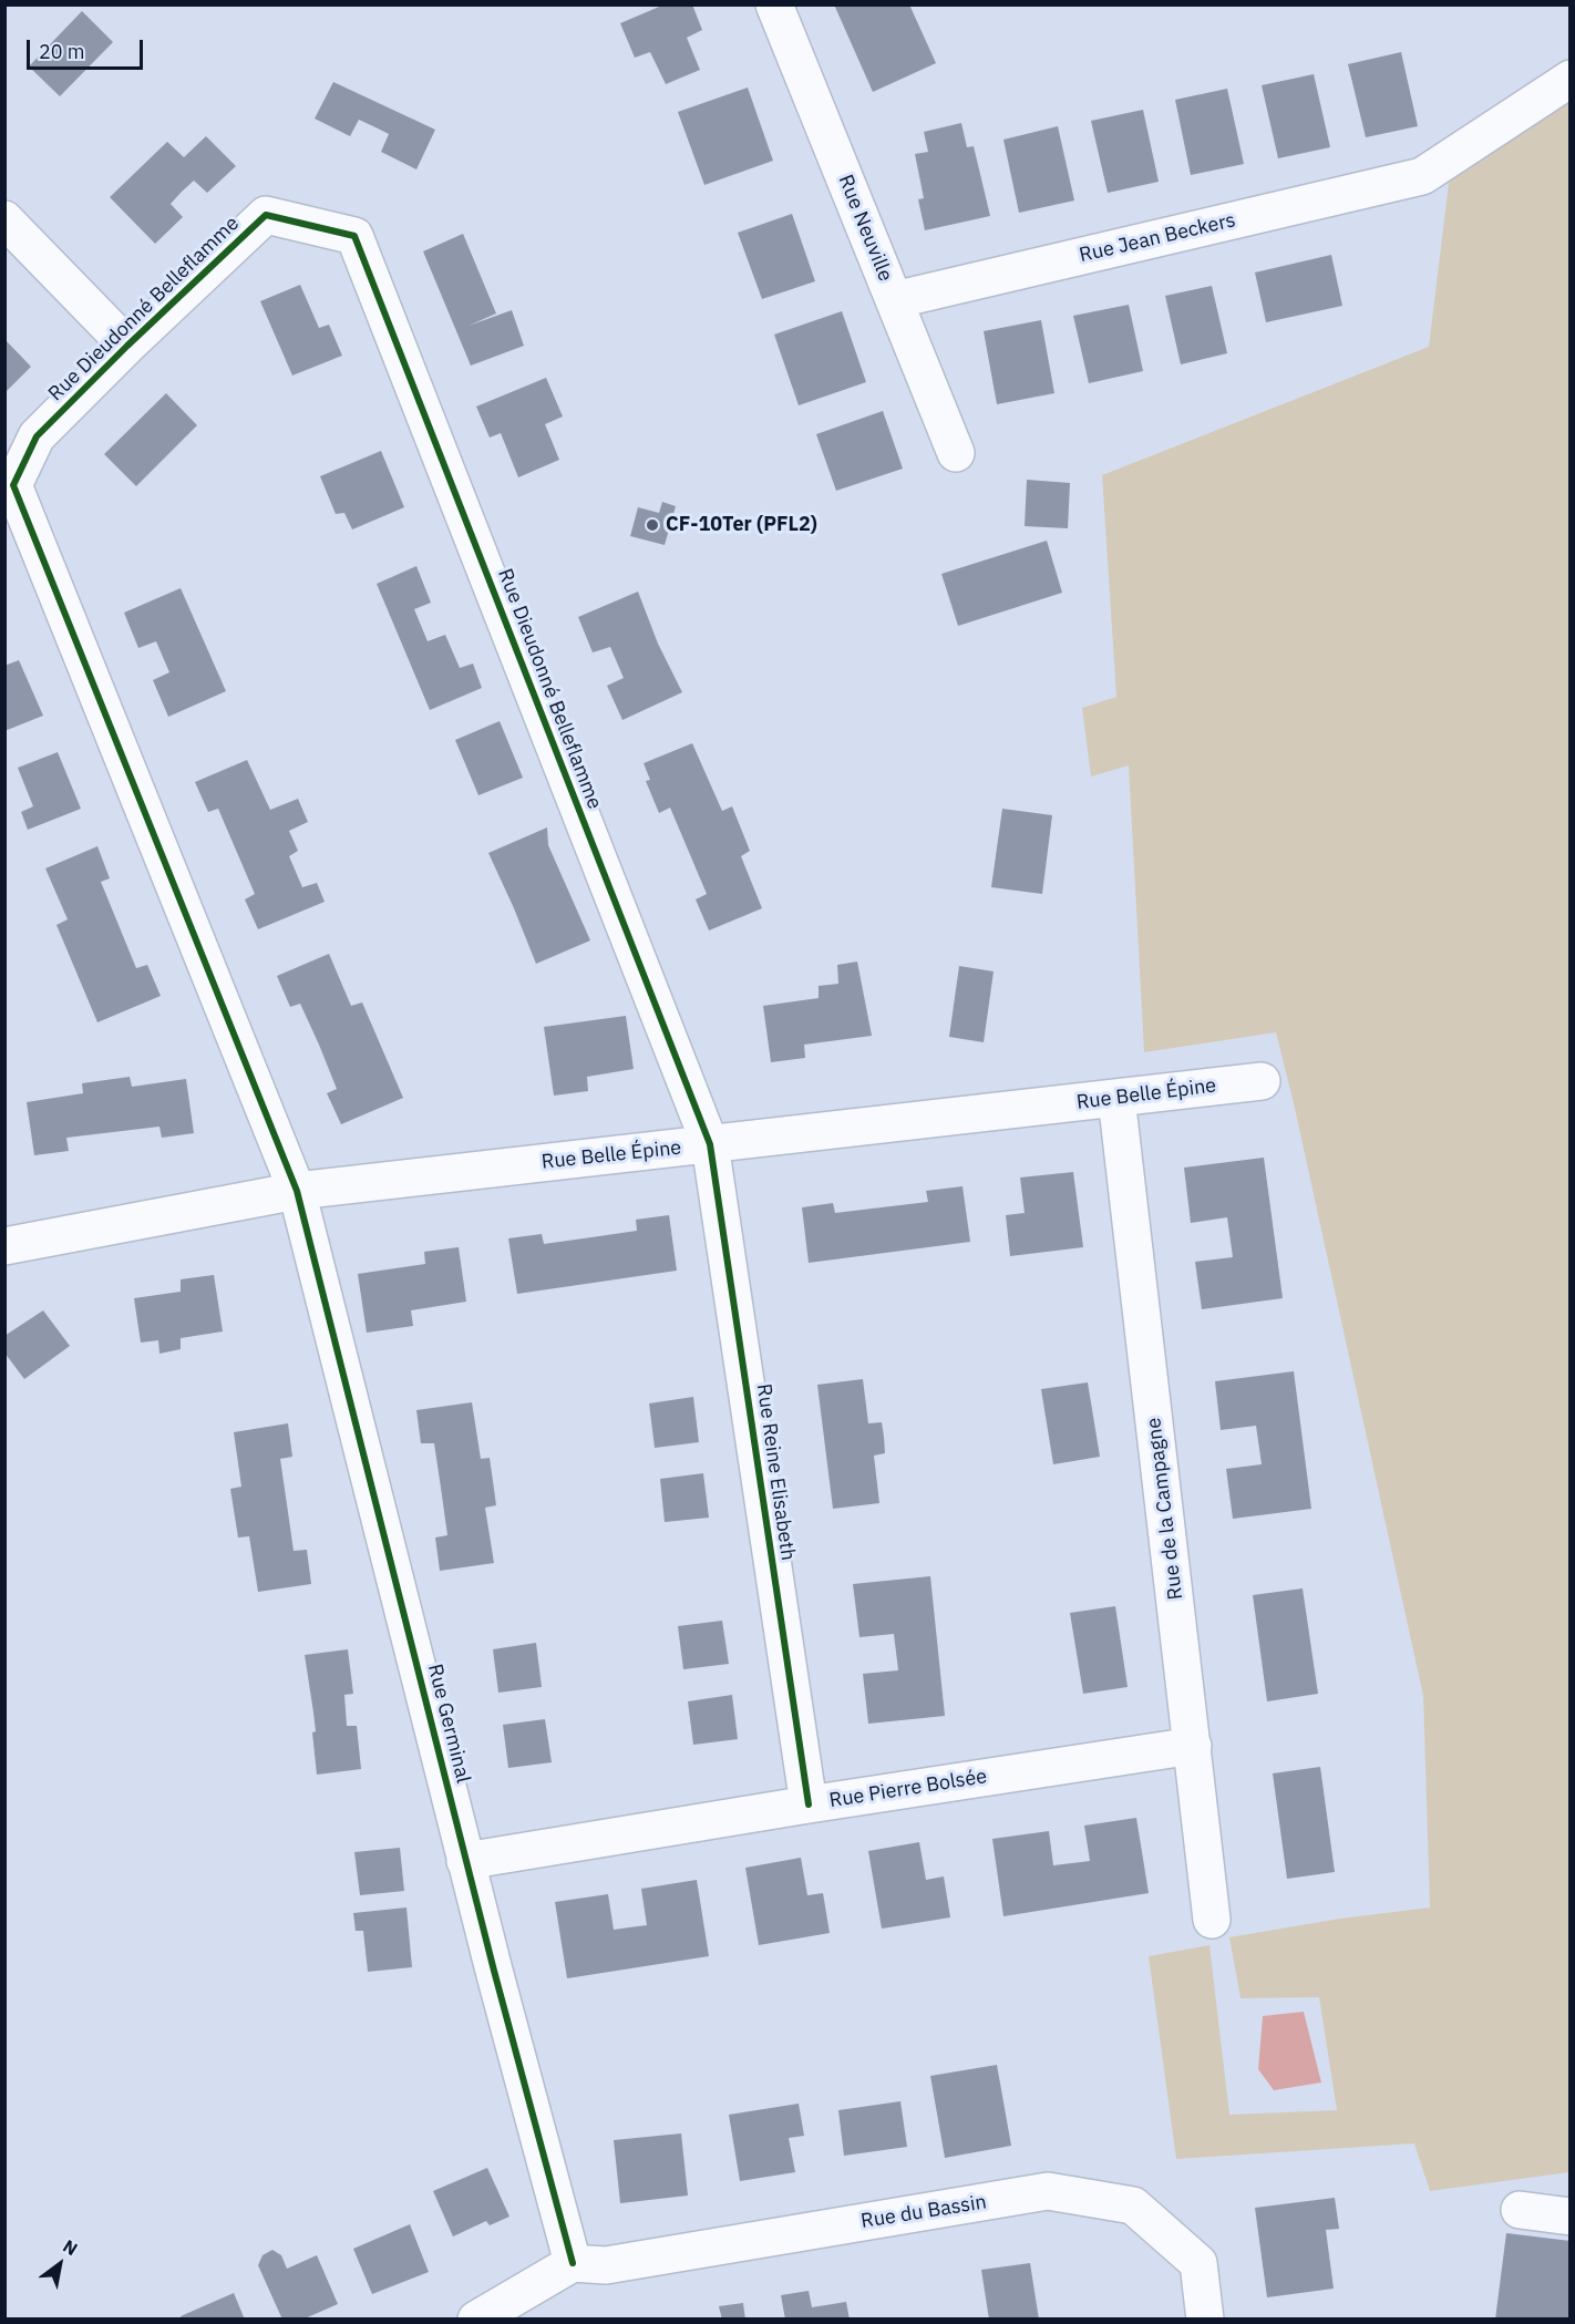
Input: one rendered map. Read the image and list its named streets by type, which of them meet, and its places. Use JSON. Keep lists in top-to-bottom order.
{
  "streets": {
    "street": [
      "Rue Neuville",
      "Rue Jean Beckers",
      "Rue Dieudonné Belleflamme",
      "Rue Belle Épine",
      "Rue Reine Elisabeth",
      "Rue de la Campagne",
      "Rue Germinal",
      "Rue Pierre Bolsée",
      "Rue du Bassin"
    ]
  },
  "crossings": [
    ["Rue Neuville", "Rue Jean Beckers"],
    ["Rue Dieudonné Belleflamme", "Rue Belle Épine"],
    ["Rue Dieudonné Belleflamme", "Rue Reine Elisabeth"],
    ["Rue Dieudonné Belleflamme", "Rue Germinal"],
    ["Rue Belle Épine", "Rue Reine Elisabeth"],
    ["Rue Belle Épine", "Rue de la Campagne"],
    ["Rue Belle Épine", "Rue Germinal"],
    ["Rue Reine Elisabeth", "Rue Pierre Bolsée"],
    ["Rue de la Campagne", "Rue Pierre Bolsée"],
    ["Rue Germinal", "Rue Pierre Bolsée"],
    ["Rue Germinal", "Rue du Bassin"]
  ],
  "places": ["CF-10Ter (PFL2)"],
  "scale_bar": "20 m",
  "north": "top right"
}
